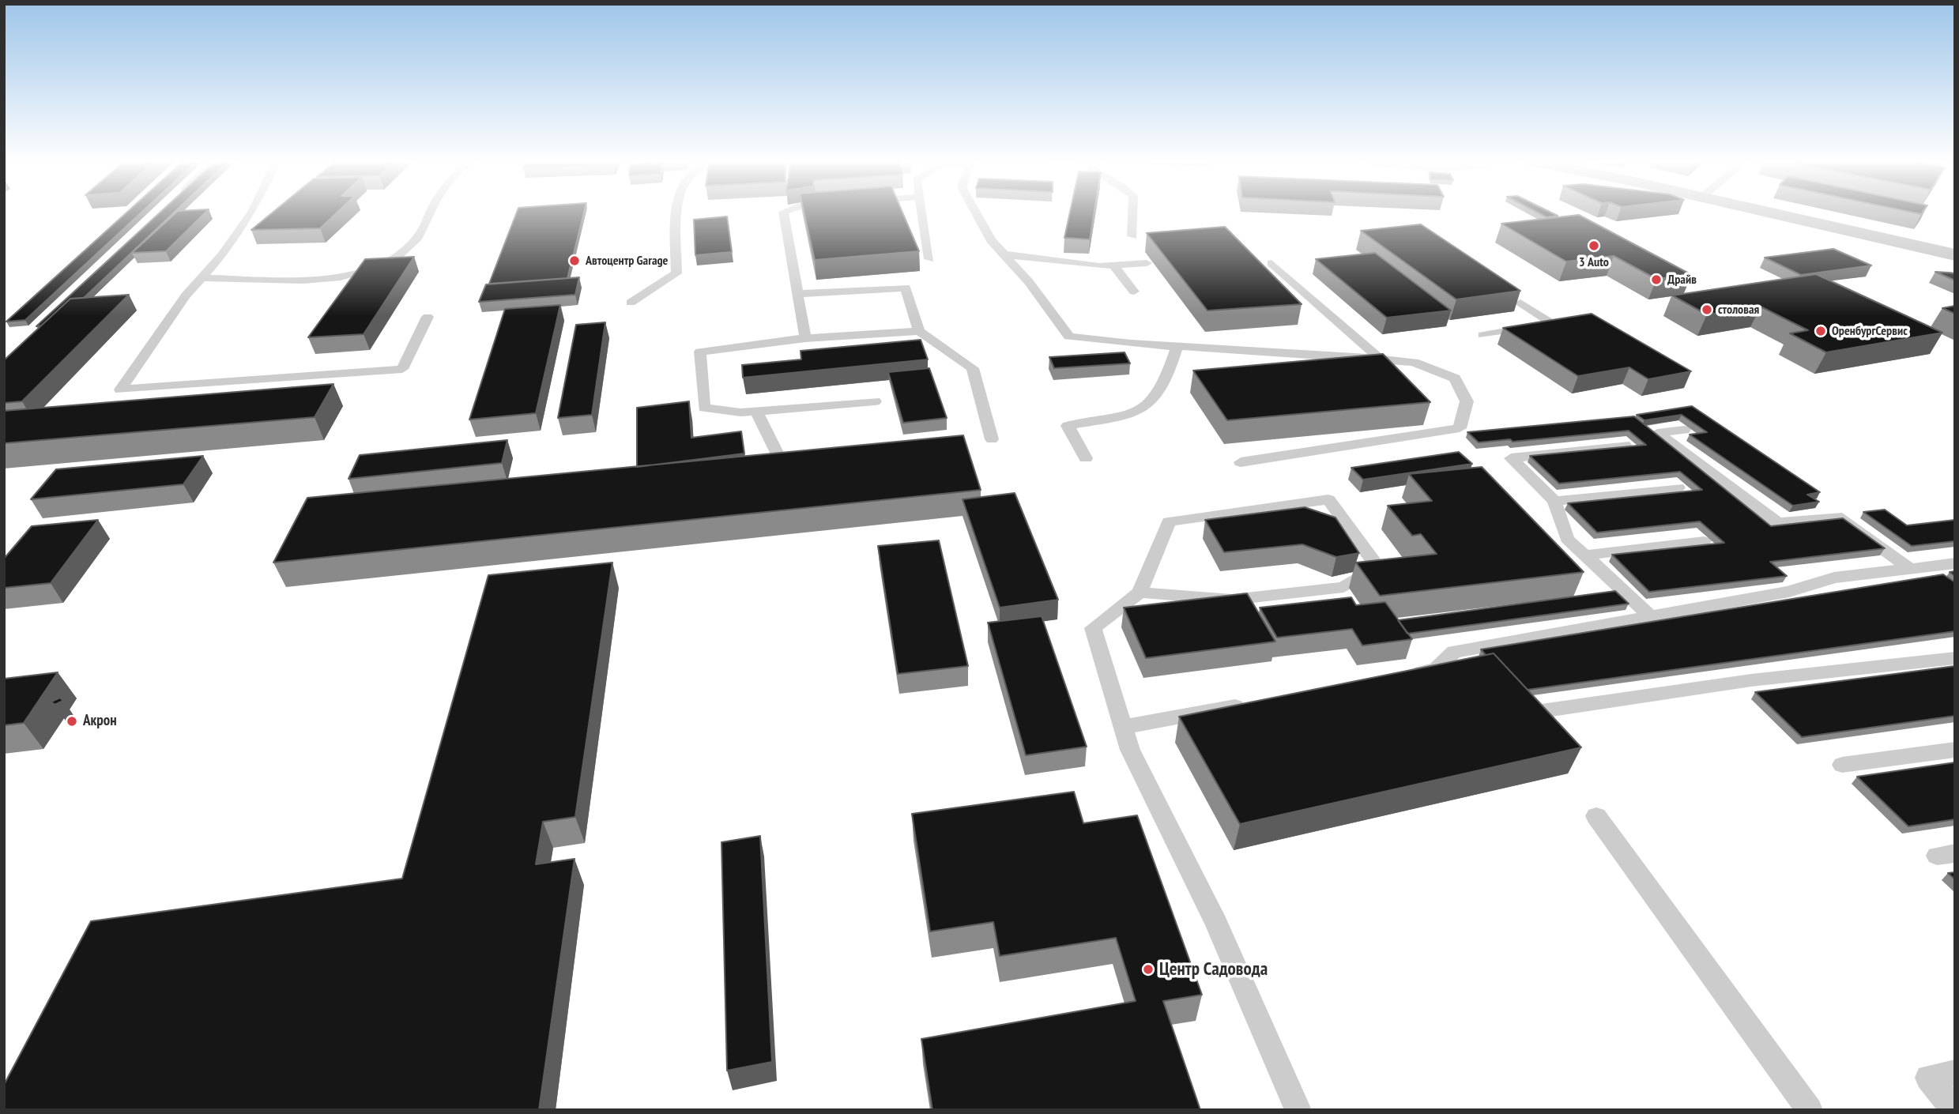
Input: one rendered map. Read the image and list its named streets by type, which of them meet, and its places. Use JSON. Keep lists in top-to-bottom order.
{
  "places": [
    "3 Auto",
    "Автоцентр Garage",
    "Драйв",
    "столовая",
    "ОренбургСервис",
    "Акрон",
    "Центр Садовода"
  ]
}
